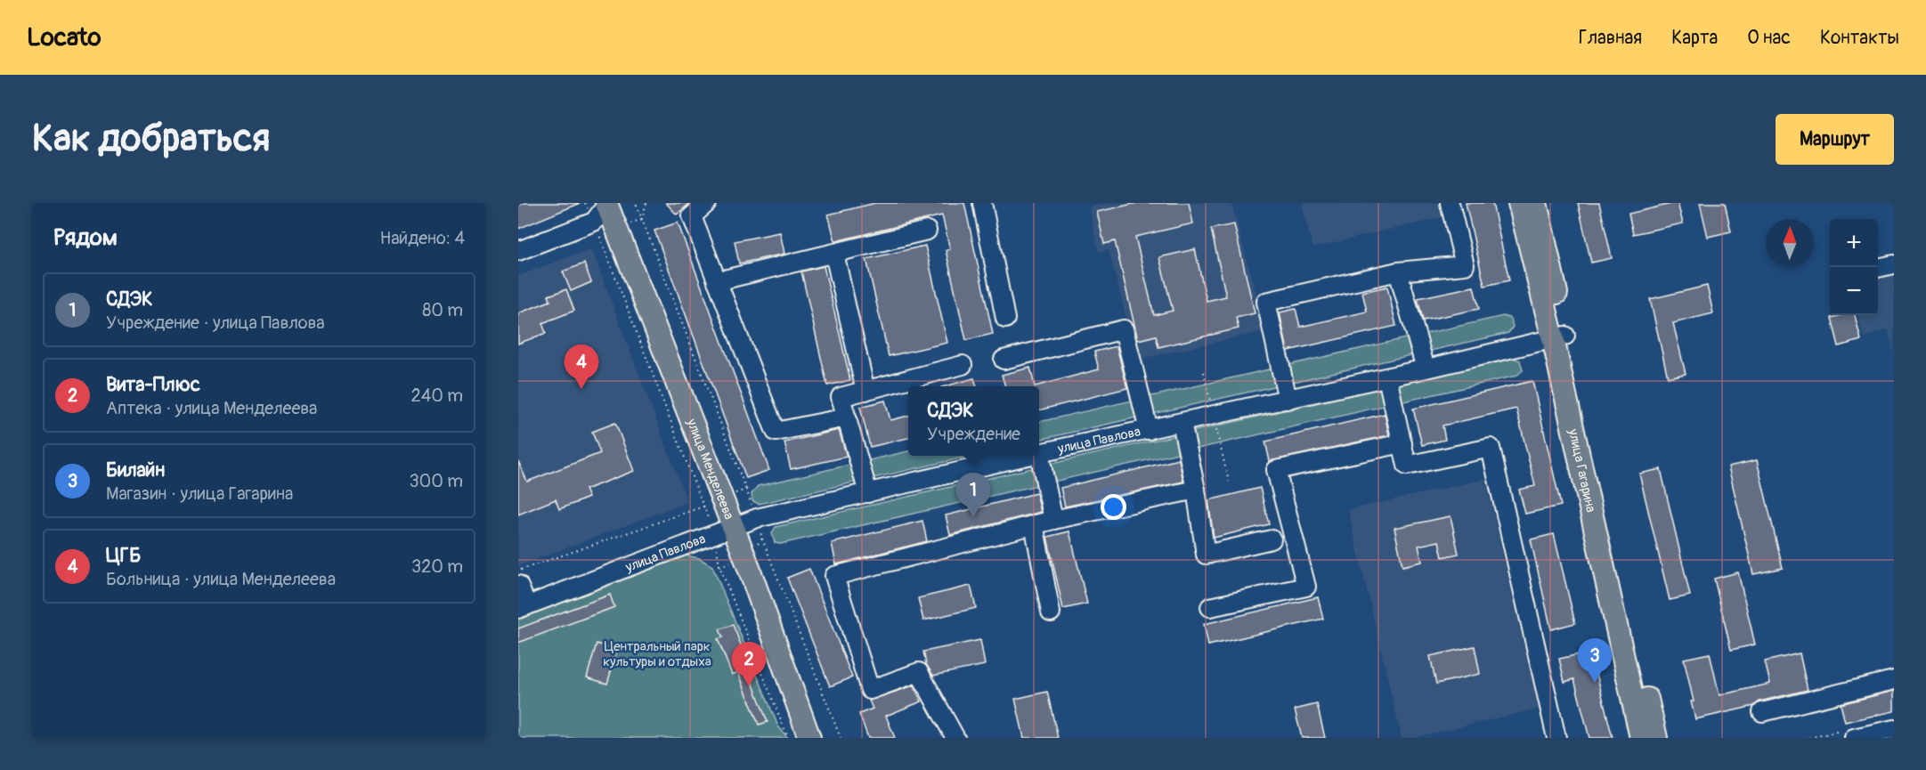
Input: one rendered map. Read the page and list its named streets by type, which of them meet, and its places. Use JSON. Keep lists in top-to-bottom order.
{
  "streets": {
    "main road": ["улица Менделеева", "улица Гагарина"],
    "street": ["улица Павлова"]
  },
  "crossings": [
    ["улица Павлова", "улица Менделеева"],
    ["улица Павлова", "улица Гагарина"]
  ],
  "parks": ["Центральный парк культуры и отдыха"],
  "north": "top",
  "page": {
    "header": "Locato",
    "nav": [
      "Главная",
      "Карта",
      "О нас",
      "Контакты"
    ],
    "buttons": "Маршрут",
    "title": "Как добраться",
    "heading": ["Рядом", "Найдено: 4"],
    "map_buttons": ["+", "−"],
    "list": [
      {
        "mark": "1",
        "name": "СДЭК",
        "note": "Учреждение · улица Павлова",
        "value": "80 m"
      },
      {
        "mark": "2",
        "name": "Вита-Плюс",
        "note": "Аптека · улица Менделеева",
        "value": "240 m"
      },
      {
        "mark": "3",
        "name": "Билайн",
        "note": "Магазин · улица Гагарина",
        "value": "300 m"
      },
      {
        "mark": "4",
        "name": "ЦГБ",
        "note": "Больница · улица Менделеева",
        "value": "320 m"
      }
    ],
    "pins": [
      "4",
      "1",
      "3",
      "2"
    ],
    "popup": ["СДЭК", "Учреждение"]
  }
}
